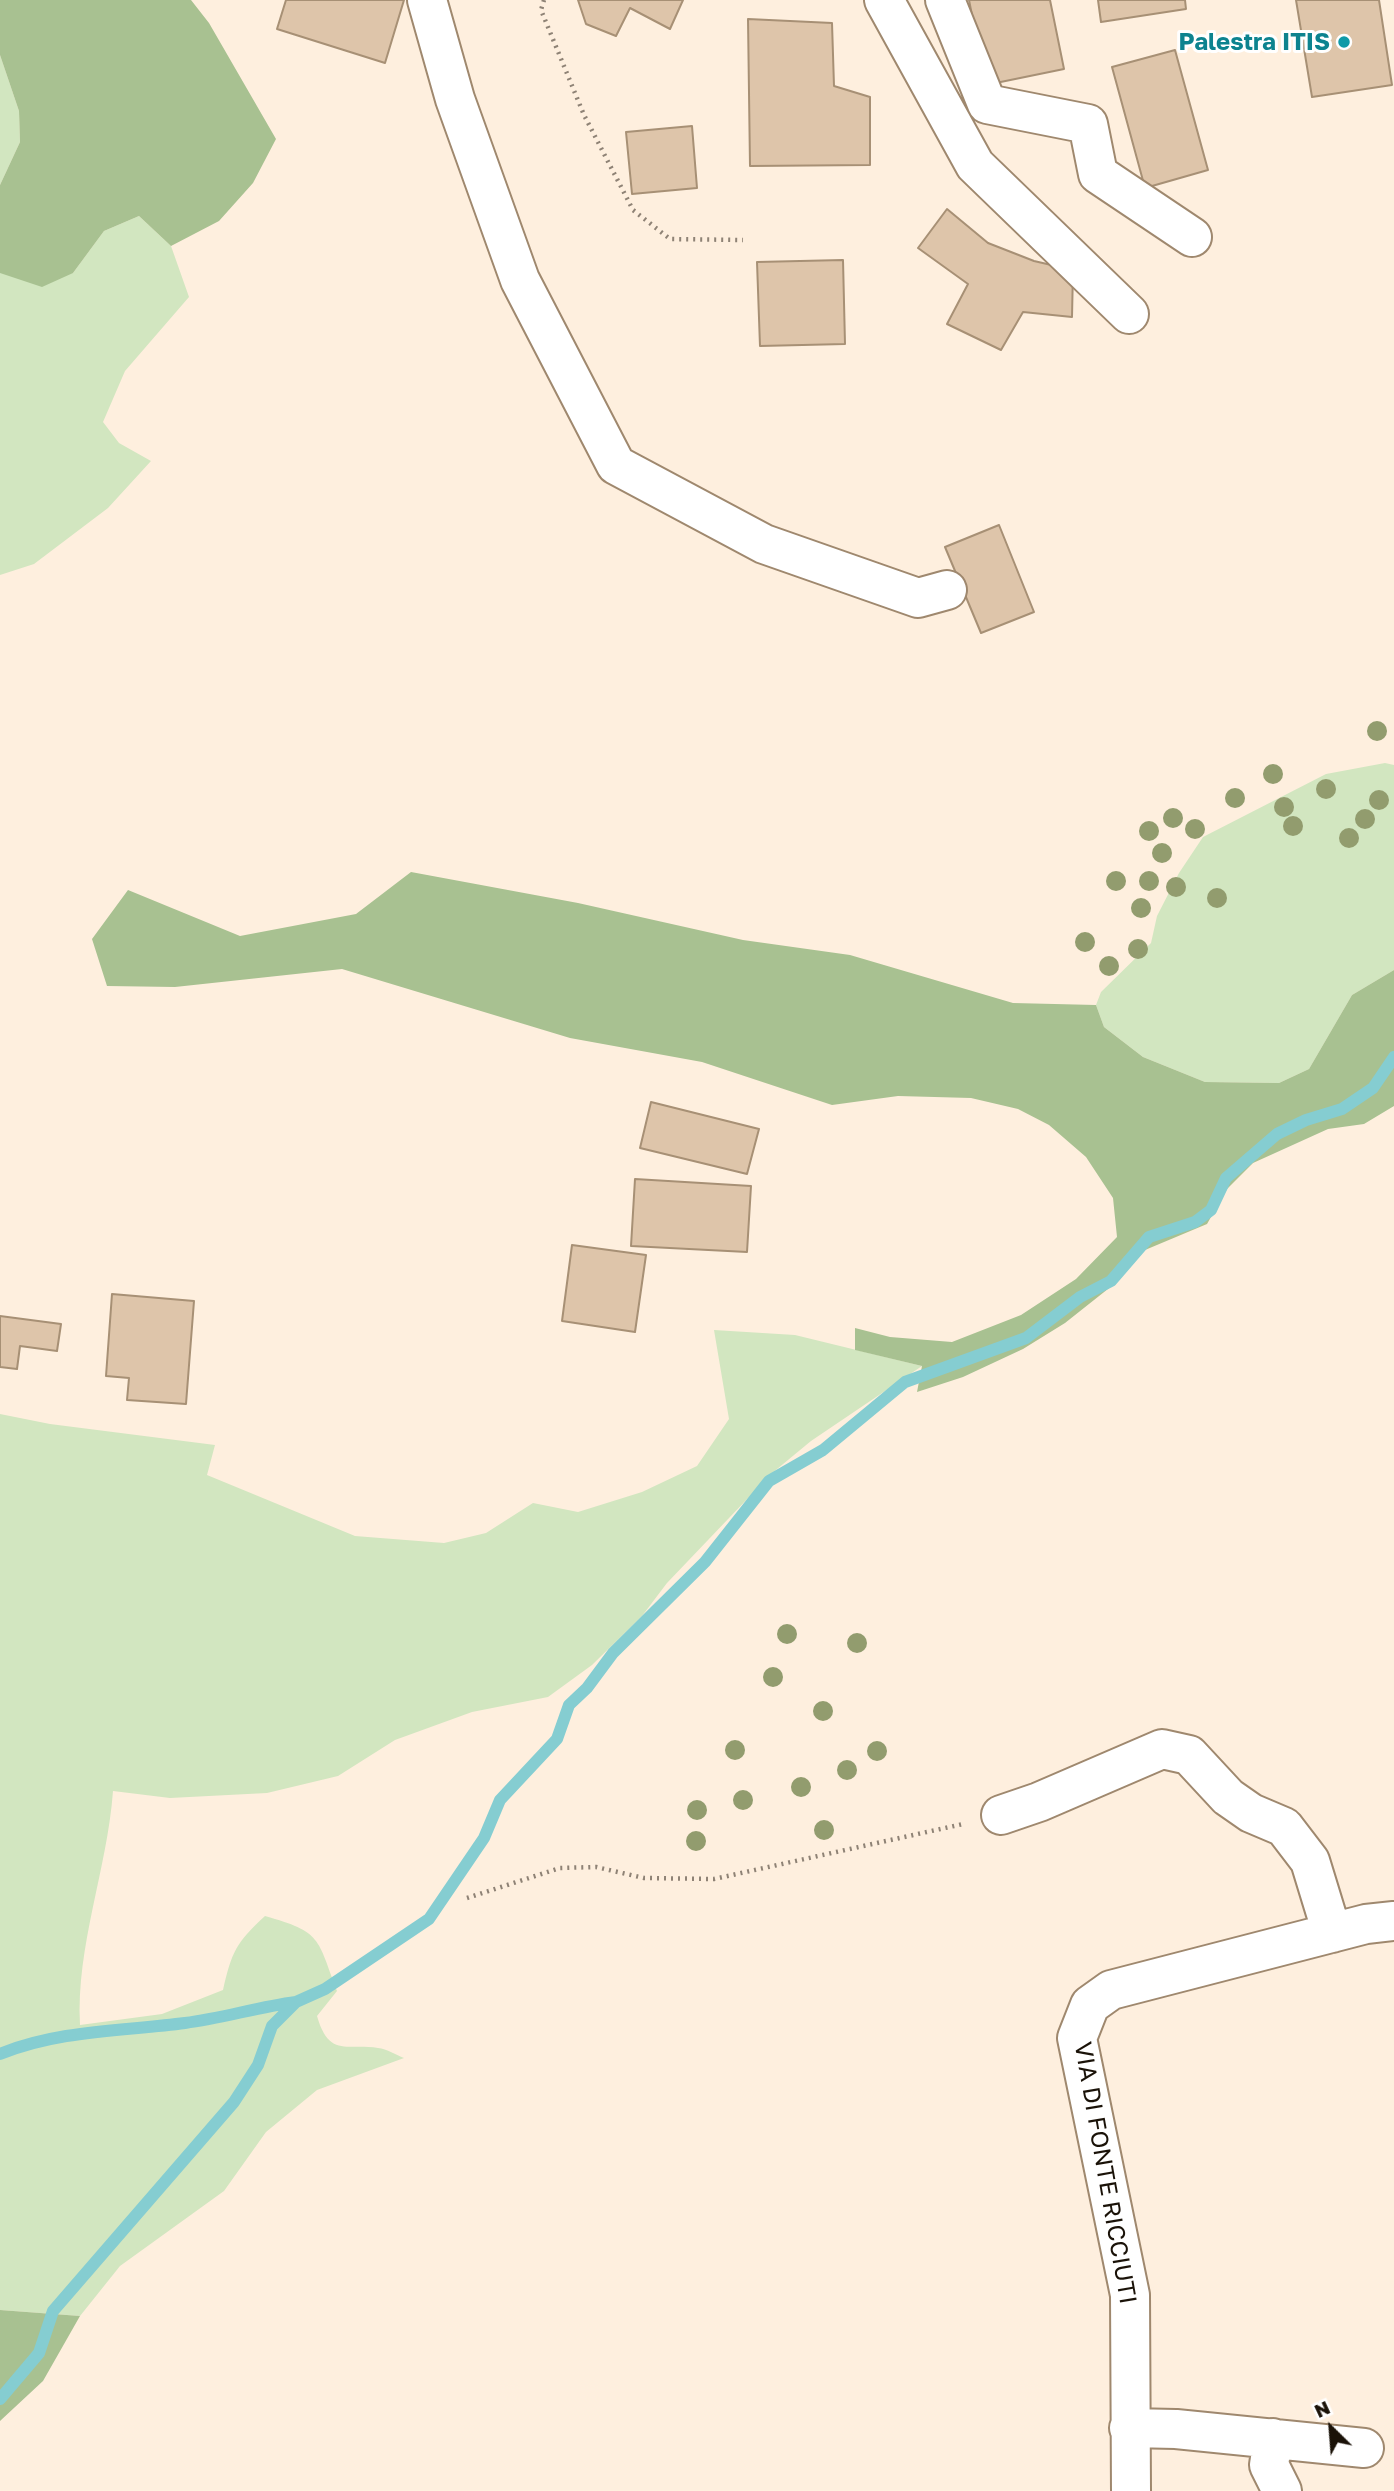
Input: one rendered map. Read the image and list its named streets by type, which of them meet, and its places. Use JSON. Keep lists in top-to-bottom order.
{
  "streets": {
    "street": ["VIA DI FONTE RICCIUTI"]
  },
  "places": ["Palestra ITIS"],
  "north": "top left"
}
